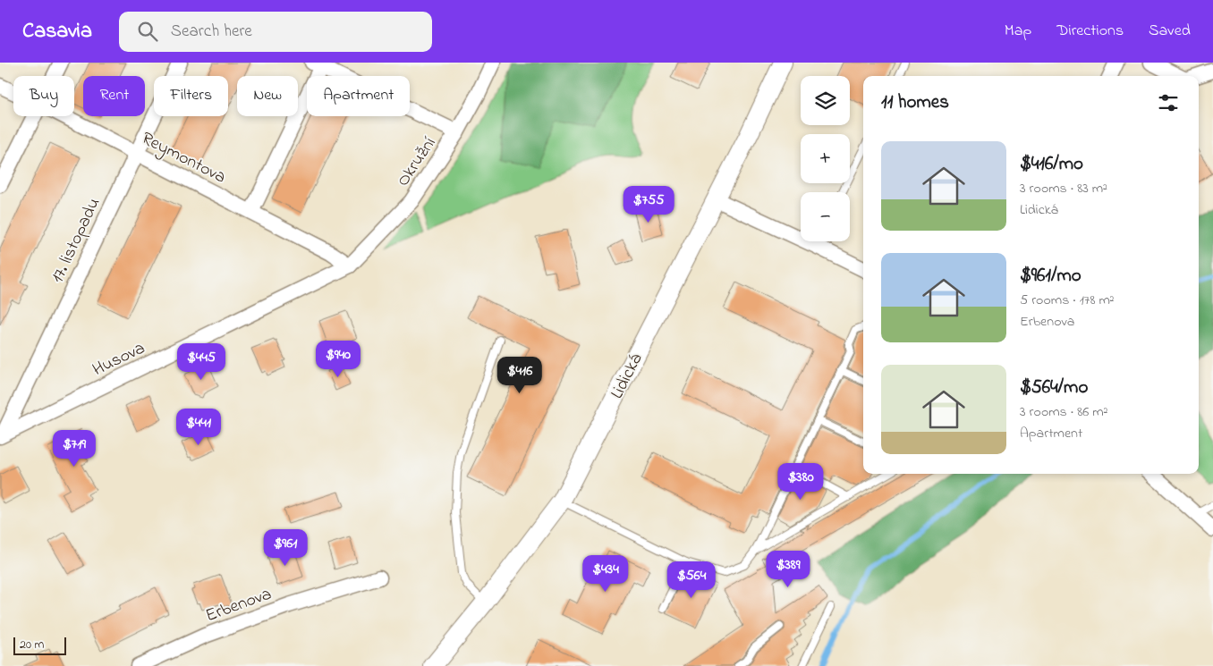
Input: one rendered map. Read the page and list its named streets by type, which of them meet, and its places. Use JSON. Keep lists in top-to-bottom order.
{
  "streets": {
    "street": [
      "Reymontova",
      "Okružní",
      "17. listopadu",
      "Husova",
      "Lidická",
      "Erbenova"
    ]
  },
  "crossings": [
    ["Reymontova", "Okružní"],
    ["Reymontova", "17. listopadu"],
    ["Reymontova", "Husova"],
    ["Okružní", "Husova"],
    ["17. listopadu", "Husova"]
  ],
  "scale_bar": "20 m",
  "page": {
    "header": "Casavia",
    "search": "Search here",
    "nav": ["Map", "Directions", "Saved"],
    "map_buttons": ["+", "−"],
    "chip": [
      "Buy",
      "Rent",
      "Filters",
      "New",
      "Apartment"
    ],
    "heading": "11 homes",
    "list": [
      {
        "name": "$416/mo",
        "note": "3 rooms · 83 m² · Lidická"
      },
      {
        "name": "$961/mo",
        "note": "5 rooms · 178 m² · Erbenova"
      },
      {
        "name": "$564/mo",
        "note": "3 rooms · 86 m² · Apartment"
      }
    ],
    "price": [
      "$755",
      "$940",
      "$445",
      "$416",
      "$441",
      "$719",
      "$380",
      "$961",
      "$389",
      "$434",
      "$564"
    ],
    "scale": "20 m"
  }
}
